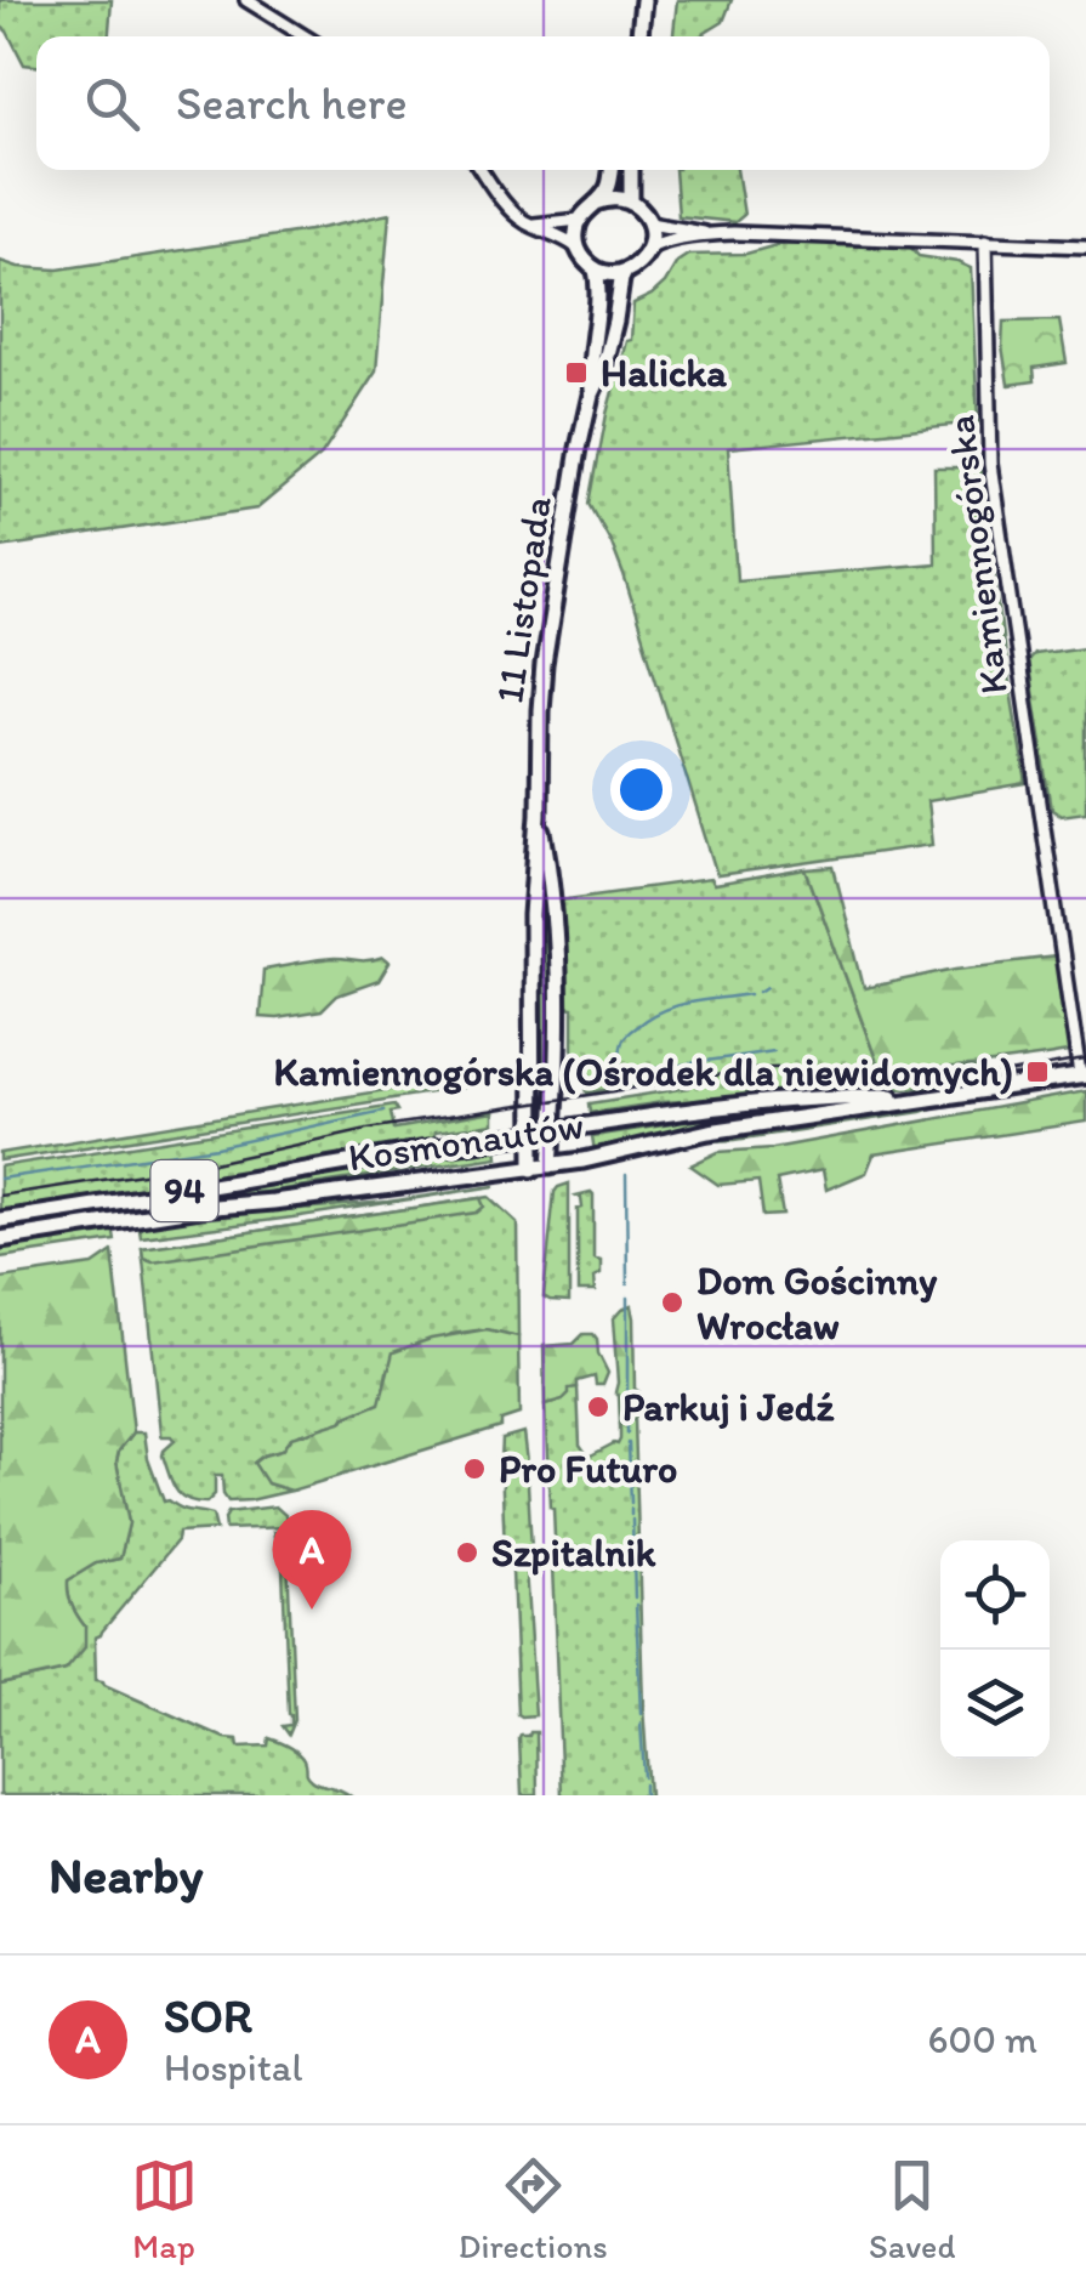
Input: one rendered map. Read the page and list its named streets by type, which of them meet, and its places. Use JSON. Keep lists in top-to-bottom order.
{
  "streets": {
    "main road": ["11 Listopada", "Kosmonautów", "94"],
    "street": ["Kamiennogórska"]
  },
  "crossings": [
    ["Kamiennogórska", "Kosmonautów"],
    ["11 Listopada", "Kosmonautów"]
  ],
  "places": {
    "transit": ["Halicka", "Kamiennogórska (Ośrodek dla niewidomych)"],
    "other": [
      "Dom Gościnny Wrocław",
      "Parkuj i Jedź",
      "Pro Futuro",
      "Szpitalnik"
    ]
  },
  "page": {
    "search": "Search here",
    "pins": "A",
    "heading": "Nearby",
    "list": [
      {
        "mark": "A",
        "name": "SOR",
        "note": "Hospital",
        "value": "600 m"
      }
    ],
    "nav": ["Map", "Directions", "Saved"]
  }
}
